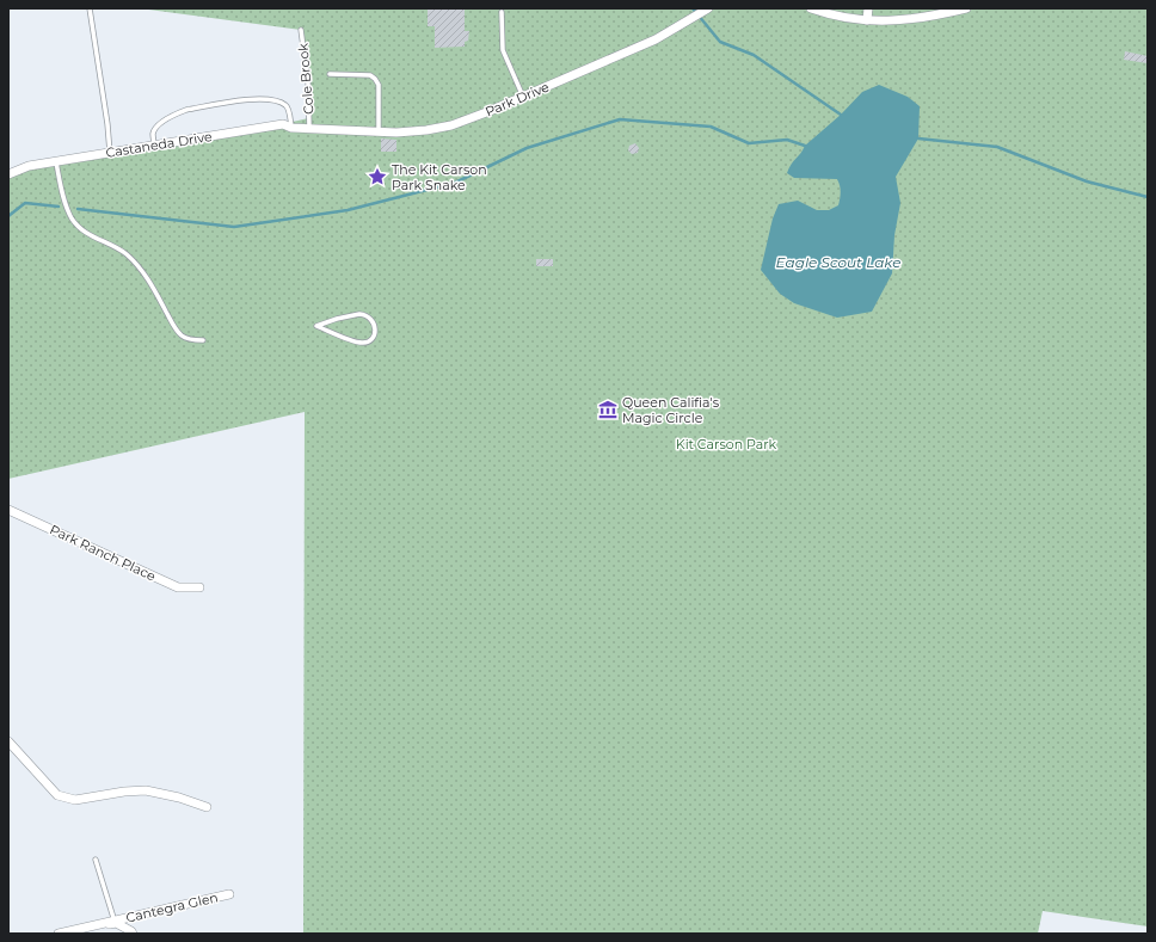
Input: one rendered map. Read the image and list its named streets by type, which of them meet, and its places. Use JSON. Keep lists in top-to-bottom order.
{
  "streets": {
    "street": [
      "Park Drive",
      "Castaneda Drive",
      "Park Ranch Place",
      "Cantegra Glen"
    ],
    "lane": ["Cole Brook"]
  },
  "crossings": [
    ["Cole Brook", "Park Drive"],
    ["Cole Brook", "Castaneda Drive"],
    ["Park Drive", "Castaneda Drive"]
  ],
  "water": ["Eagle Scout Lake"],
  "parks": ["Kit Carson Park"],
  "places": {
    "place": ["The Kit Carson Park Snake"],
    "museum": ["Queen Califia's Magic Circle"]
  }
}
